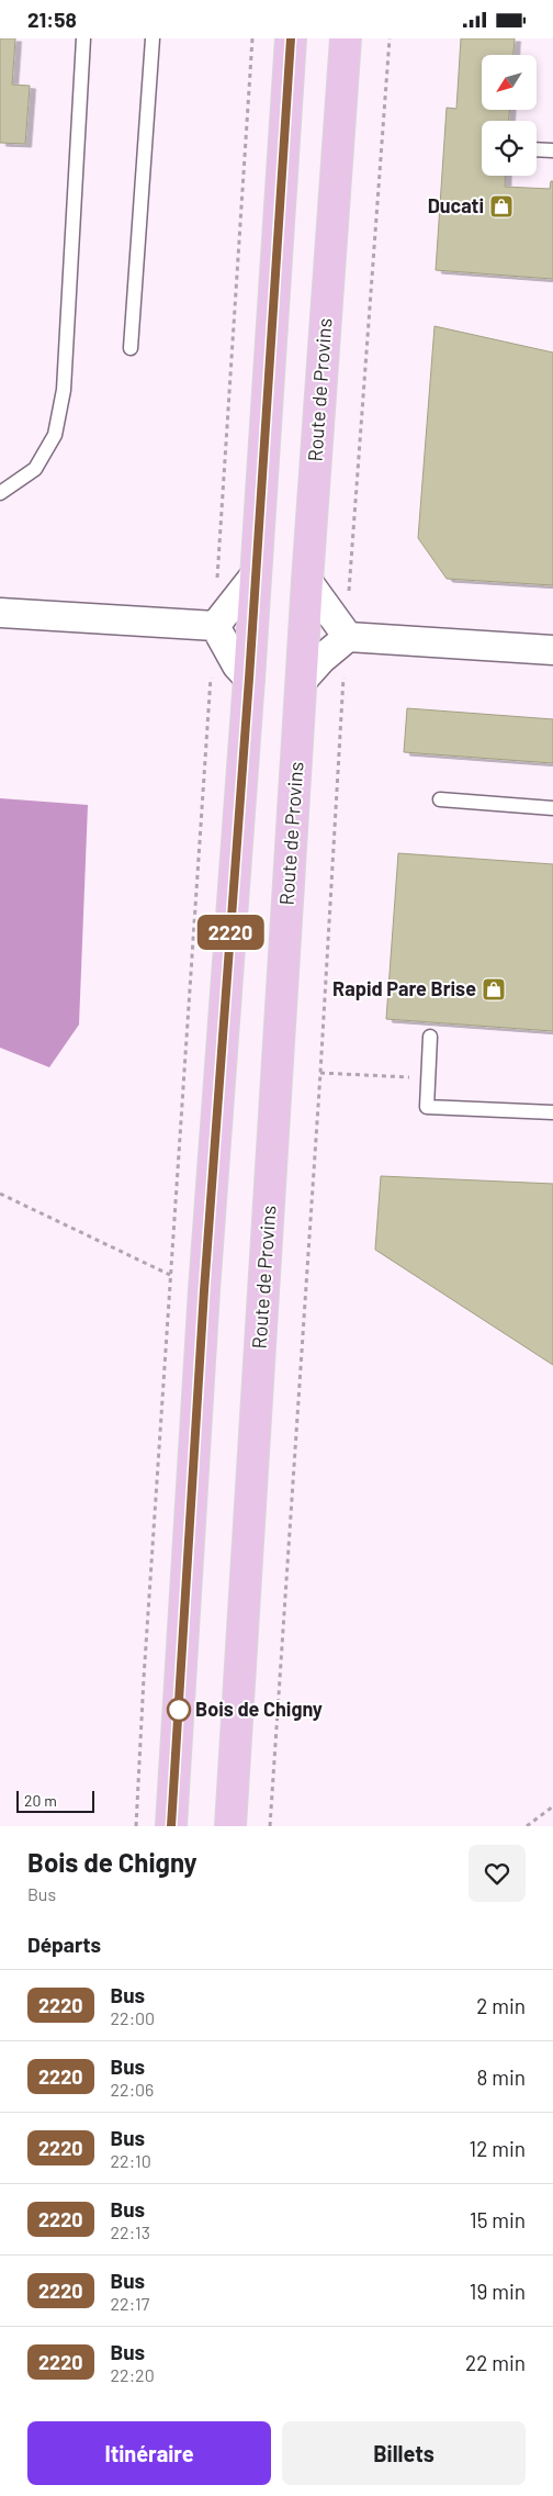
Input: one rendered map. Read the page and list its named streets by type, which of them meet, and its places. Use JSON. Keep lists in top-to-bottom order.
{
  "streets": {
    "main road": ["Route de Provins"]
  },
  "places": {
    "shop": ["Ducati", "Rapid Pare Brise"],
    "other": ["Bois de Chigny"]
  },
  "lines": ["bus line 2220"],
  "scale_bar": "20 m",
  "north": "bottom left",
  "page": {
    "status": "21:58",
    "on_map": "2220",
    "scale": "20 m",
    "heading": [
      ["Bois de Chigny", "Bus"],
      "Départs"
    ],
    "list": [
      {
        "mark": "2220",
        "name": "Bus",
        "note": "22:00",
        "value": "2 min"
      },
      {
        "mark": "2220",
        "name": "Bus",
        "note": "22:06",
        "value": "8 min"
      },
      {
        "mark": "2220",
        "name": "Bus",
        "note": "22:10",
        "value": "12 min"
      },
      {
        "mark": "2220",
        "name": "Bus",
        "note": "22:13",
        "value": "15 min"
      },
      {
        "mark": "2220",
        "name": "Bus",
        "note": "22:17",
        "value": "19 min"
      },
      {
        "mark": "2220",
        "name": "Bus",
        "note": "22:20",
        "value": "22 min"
      }
    ],
    "buttons": ["Itinéraire", "Billets"]
  }
}
